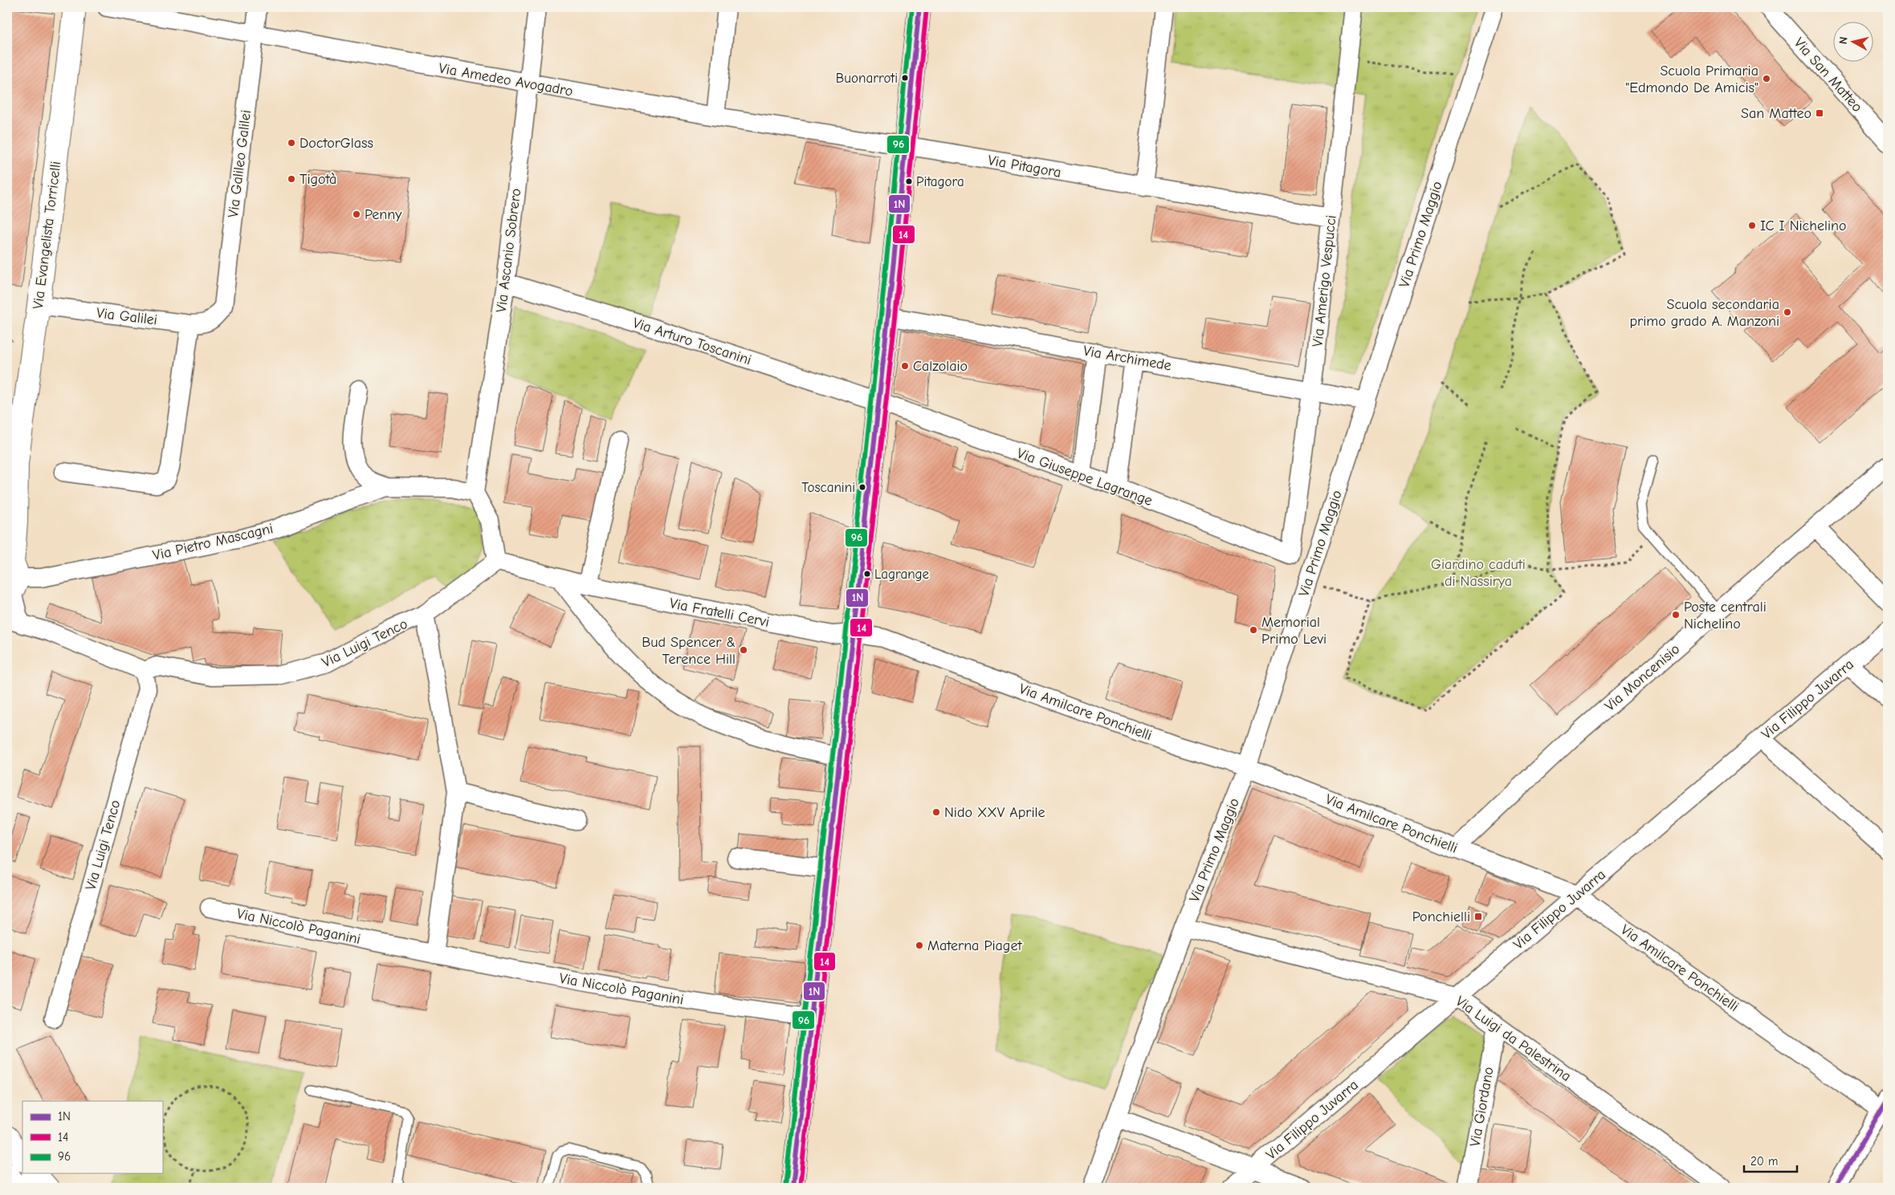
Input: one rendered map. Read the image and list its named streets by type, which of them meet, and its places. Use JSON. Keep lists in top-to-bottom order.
{
  "streets": {
    "street": [
      "Via San Matteo",
      "Via Amedeo Avogadro",
      "Via Galileo Galilei",
      "Via Pitagora",
      "Via Primo Maggio",
      "Via Evangelista Torricelli",
      "Via Ascanio Sobrero",
      "Via Amerigo Vespucci",
      "Via Galilei",
      "Via Arturo Toscanini",
      "Via Archimede",
      "Via Giuseppe Lagrange",
      "Via Pietro Mascagni",
      "Via Fratelli Cervi",
      "Via Luigi Tenco",
      "Via Moncenisio",
      "Via Filippo Juvarra",
      "Via Amilcare Ponchielli",
      "Via Niccolò Paganini",
      "Via Luigi da Palestrina",
      "Via Giordano"
    ]
  },
  "crossings": [
    ["Via Amedeo Avogadro", "Via Galileo Galilei"],
    ["Via Amedeo Avogadro", "Via Pitagora"],
    ["Via Amedeo Avogadro", "Via Ascanio Sobrero"],
    ["Via Galileo Galilei", "Via Galilei"],
    ["Via Pitagora", "Via Amerigo Vespucci"],
    ["Via Primo Maggio", "Via Archimede"],
    ["Via Primo Maggio", "Via Amilcare Ponchielli"],
    ["Via Primo Maggio", "Via Luigi da Palestrina"],
    ["Via Evangelista Torricelli", "Via Galilei"],
    ["Via Evangelista Torricelli", "Via Pietro Mascagni"],
    ["Via Ascanio Sobrero", "Via Arturo Toscanini"],
    ["Via Ascanio Sobrero", "Via Pietro Mascagni"],
    ["Via Amerigo Vespucci", "Via Archimede"],
    ["Via Amerigo Vespucci", "Via Giuseppe Lagrange"],
    ["Via Arturo Toscanini", "Via Giuseppe Lagrange"],
    ["Via Fratelli Cervi", "Via Luigi Tenco"],
    ["Via Fratelli Cervi", "Via Amilcare Ponchielli"],
    ["Via Moncenisio", "Via Amilcare Ponchielli"],
    ["Via Filippo Juvarra", "Via Amilcare Ponchielli"],
    ["Via Filippo Juvarra", "Via Luigi da Palestrina"],
    ["Via Luigi da Palestrina", "Via Giordano"]
  ],
  "parks": ["Giardino caduti di Nassirya"],
  "places": {
    "other": [
      "Buonarroti",
      "Scuola Primaria \"Edmondo De Amicis\"",
      "DoctorGlass",
      "Tigotà",
      "Pitagora",
      "Penny",
      "IC I Nichelino",
      "Scuola secondaria primo grado A. Manzoni",
      "Calzolaio",
      "Toscanini",
      "Lagrange",
      "Poste centrali Nichelino",
      "Memorial Primo Levi",
      "Bud Spencer & Terence Hill",
      "Nido XXV Aprile",
      "Materna Piaget"
    ],
    "transit": ["San Matteo", "Ponchielli"]
  },
  "lines": ["transit line 1N", "transit line 96", "transit line 14"],
  "legend": ["1N", "14", "96"],
  "scale_bar": "20 m",
  "north": "left"
}
